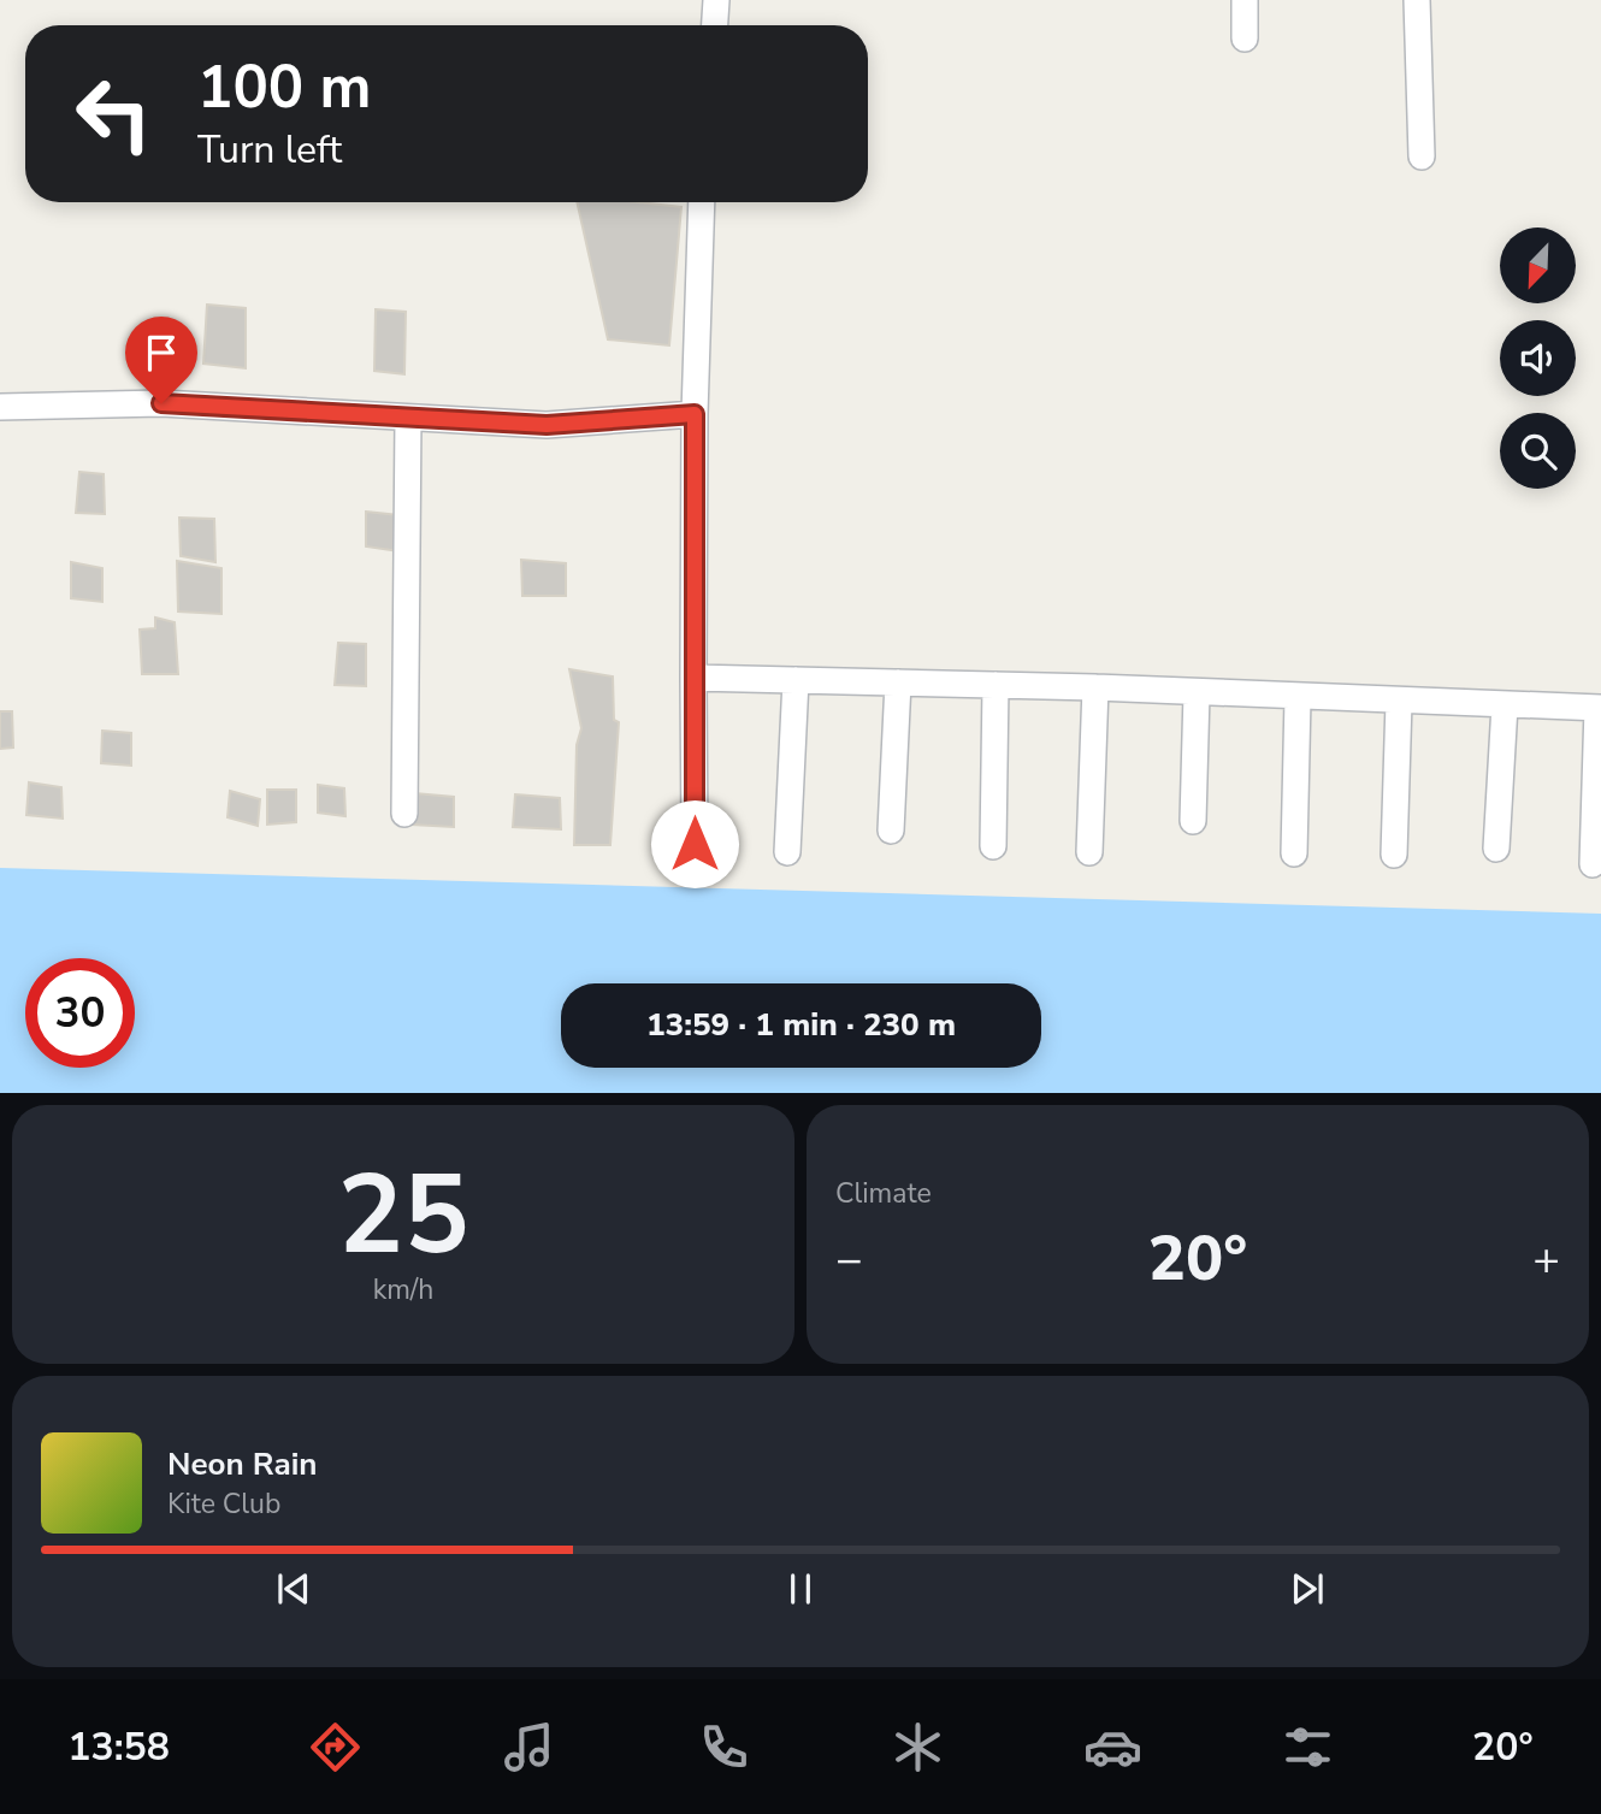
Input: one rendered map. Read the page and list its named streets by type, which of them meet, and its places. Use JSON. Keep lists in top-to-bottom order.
{
  "north": "bottom left",
  "page": {
    "turn": ["100 m", "Turn left"],
    "limit": "30",
    "trip": "13:59 · 1 min · 230 m",
    "tile": [
      ["25", "km/h"],
      "Climate"
    ],
    "heat": ["−", "20°", "+"],
    "song": ["Neon Rain", "Kite Club"],
    "tabs": ["13:58", "20°"]
  }
}
